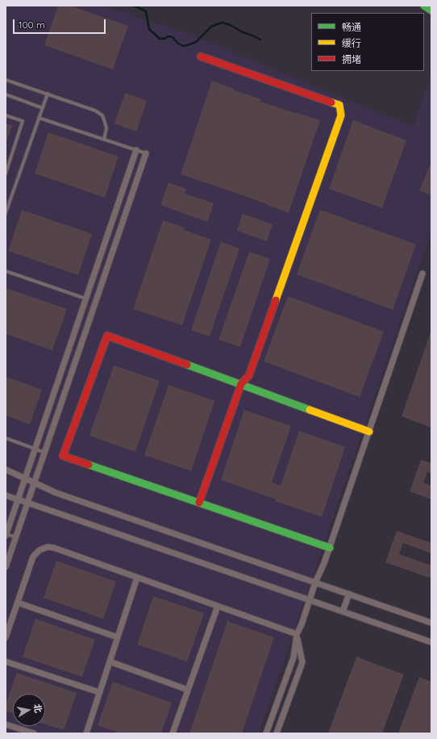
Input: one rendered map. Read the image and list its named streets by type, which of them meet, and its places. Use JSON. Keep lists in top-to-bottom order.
{
  "legend": ["畅通", "缓行", "拥堵"],
  "scale_bar": "100 m",
  "north": "right"
}
